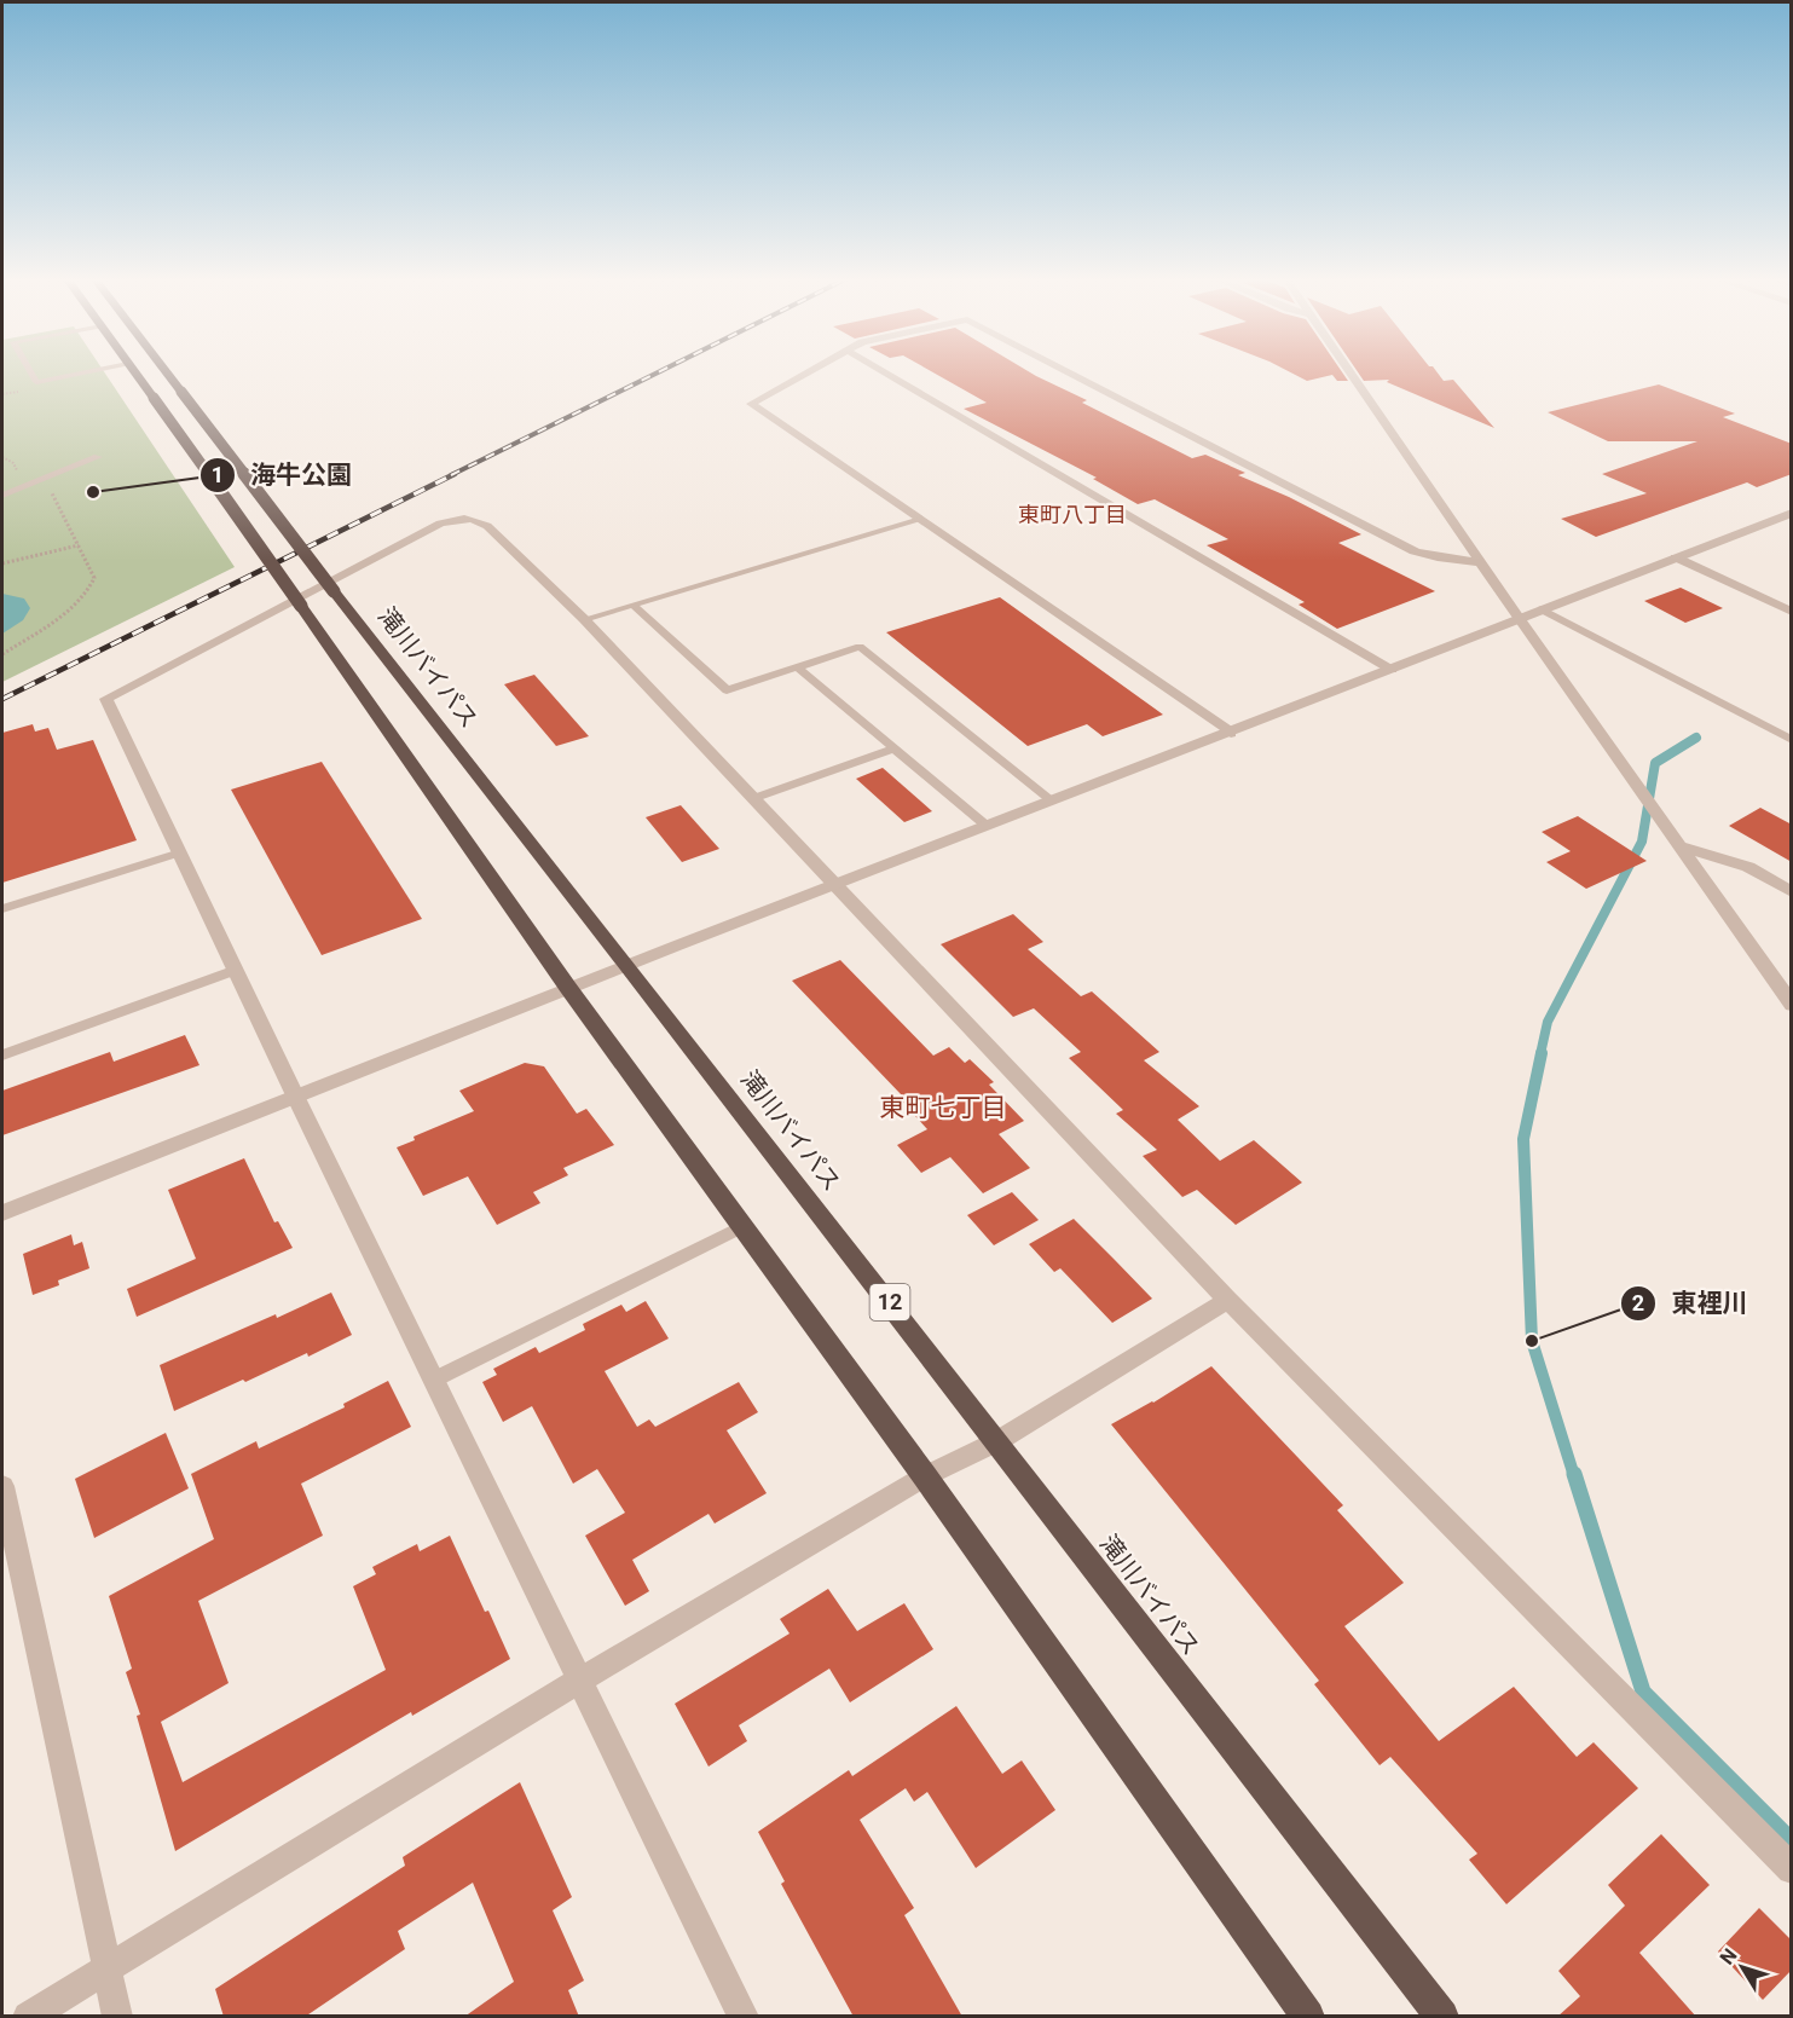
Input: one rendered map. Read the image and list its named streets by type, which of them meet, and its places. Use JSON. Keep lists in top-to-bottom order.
{
  "streets": {
    "highway": ["滝川バイパス", "12"]
  },
  "districts": ["東町八丁目", "東町七丁目"],
  "places": ["海牛公園", "東裡川"],
  "north": "top left"
}
